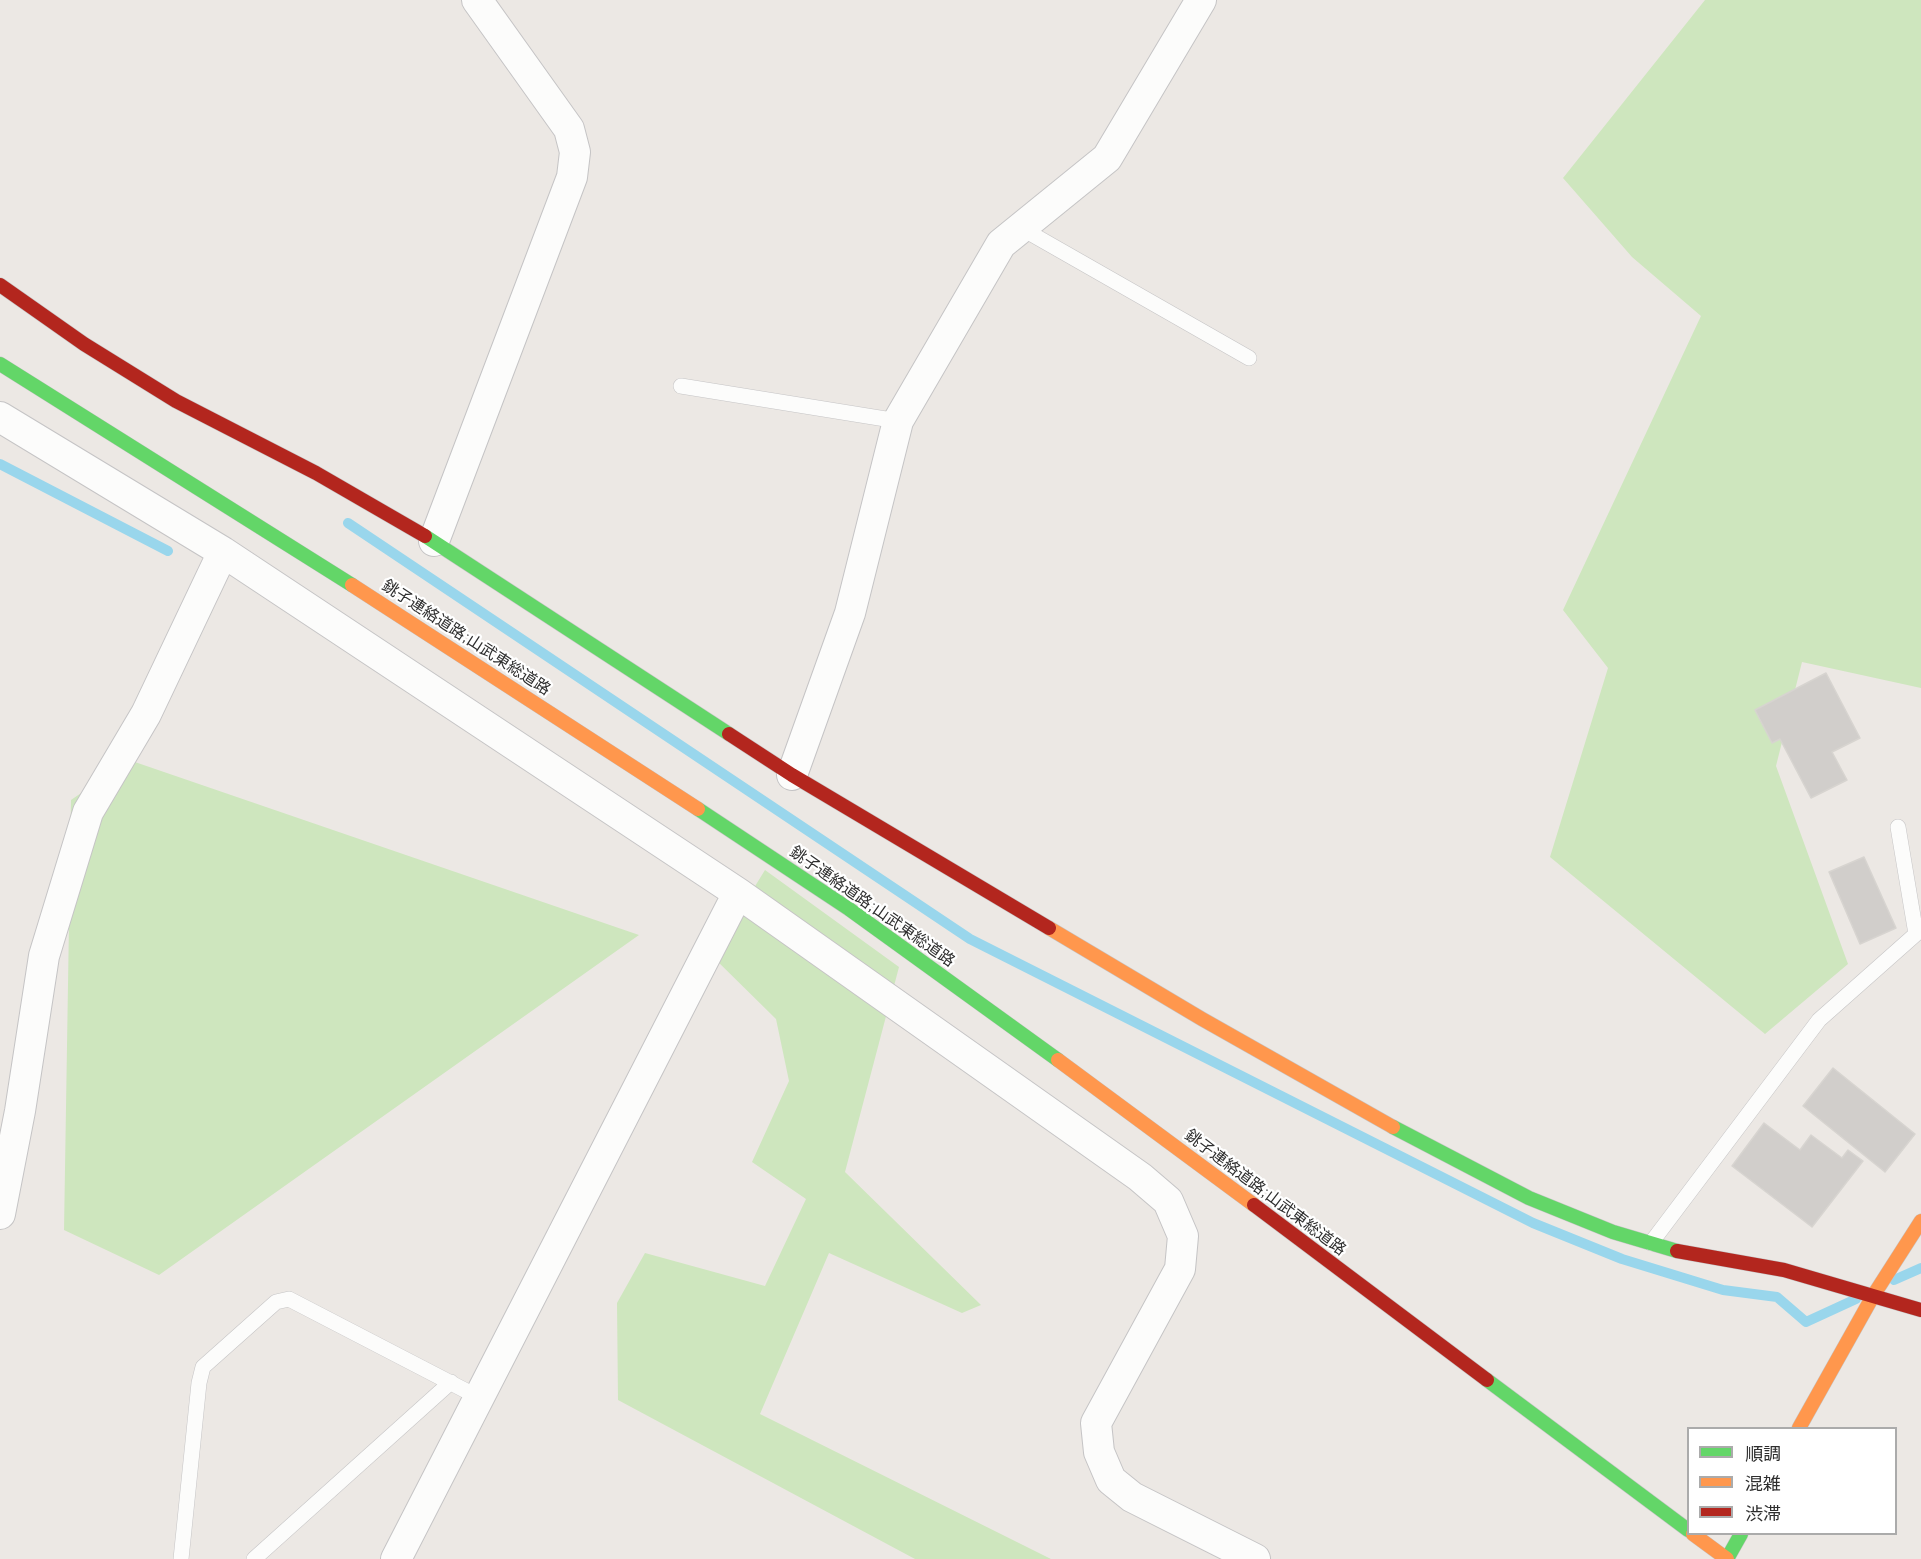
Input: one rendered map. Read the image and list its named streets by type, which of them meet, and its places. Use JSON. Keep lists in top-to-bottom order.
{
  "streets": {
    "main road": ["銚子連絡道路;山武東総道路"]
  },
  "legend": ["順調", "混雑", "渋滞"]
}
